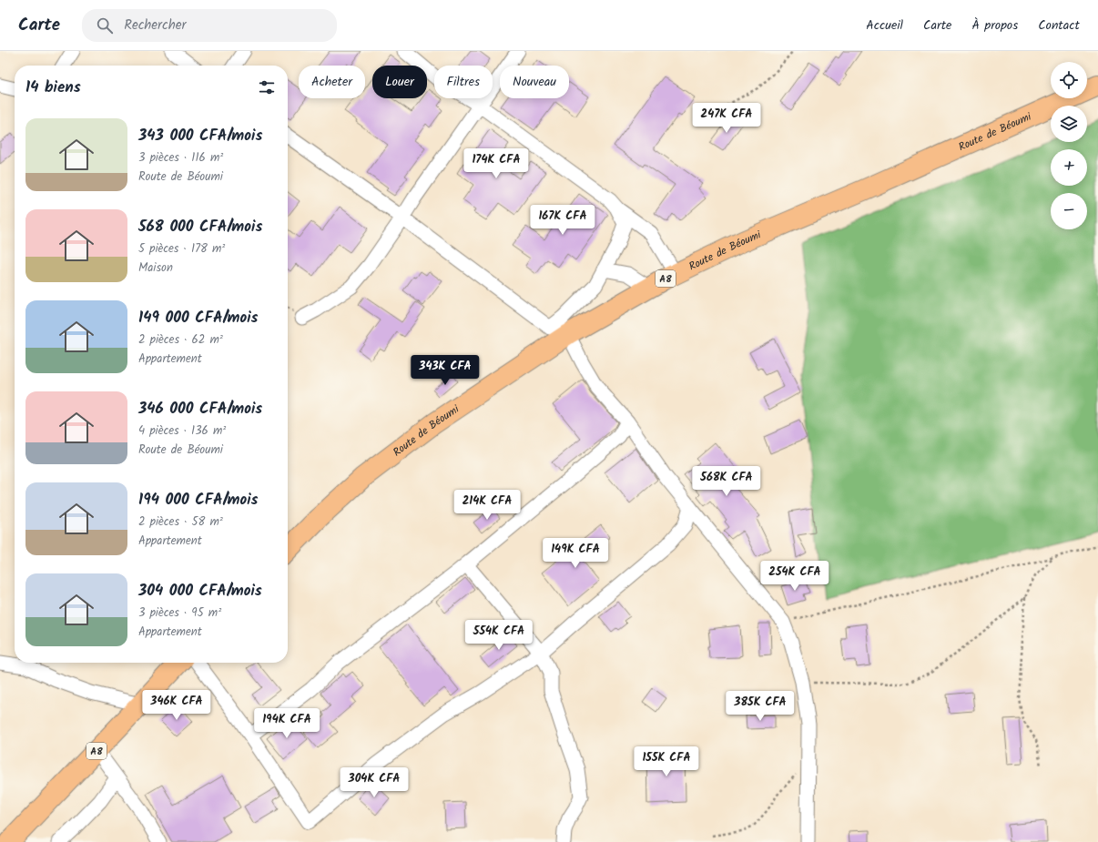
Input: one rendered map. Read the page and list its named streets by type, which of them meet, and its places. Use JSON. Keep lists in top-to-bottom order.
{
  "streets": {
    "main road": ["Route de Béoumi", "A8"]
  },
  "page": {
    "header": "Carte",
    "search": "Rechercher",
    "nav": [
      "Accueil",
      "Carte",
      "À propos",
      "Contact"
    ],
    "map_buttons": ["+", "−"],
    "chip": [
      "Acheter",
      "Louer",
      "Filtres",
      "Nouveau"
    ],
    "heading": "14 biens",
    "price": [
      "247K CFA",
      "174K CFA",
      "167K CFA",
      "343K CFA",
      "568K CFA",
      "214K CFA",
      "149K CFA",
      "254K CFA",
      "554K CFA",
      "346K CFA",
      "385K CFA",
      "194K CFA",
      "155K CFA",
      "304K CFA"
    ],
    "list": [
      {
        "name": "343 000 CFA/mois",
        "note": "3 pièces · 116 m² · Route de Béoumi"
      },
      {
        "name": "568 000 CFA/mois",
        "note": "5 pièces · 178 m² · Maison"
      },
      {
        "name": "149 000 CFA/mois",
        "note": "2 pièces · 62 m² · Appartement"
      },
      {
        "name": "346 000 CFA/mois",
        "note": "4 pièces · 136 m² · Route de Béoumi"
      },
      {
        "name": "194 000 CFA/mois",
        "note": "2 pièces · 58 m² · Appartement"
      },
      {
        "name": "304 000 CFA/mois",
        "note": "3 pièces · 95 m² · Appartement"
      }
    ]
  }
}
